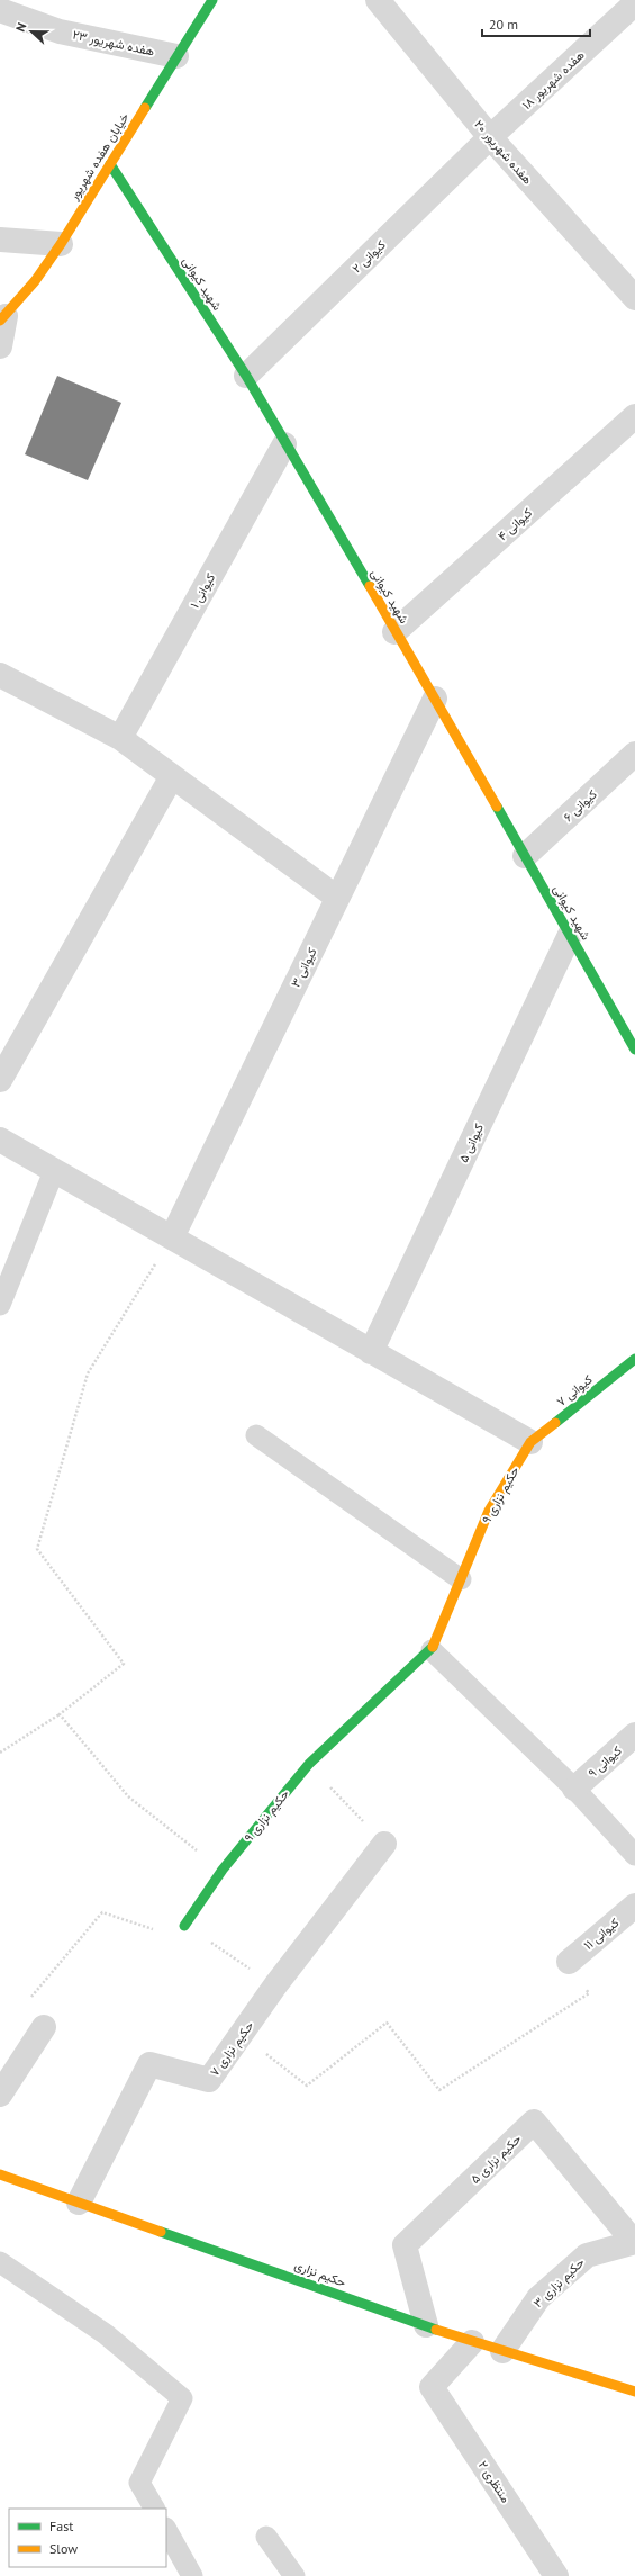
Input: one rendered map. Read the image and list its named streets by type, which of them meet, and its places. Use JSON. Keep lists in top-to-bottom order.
{
  "streets": {
    "street": [
      "هفده شهریور ۲۳",
      "هفده شهریور ۱۸",
      "هفده شهریور ۲۰",
      "خیابان هفده شهریور",
      "کیوانی ۲",
      "شهید کیوانی",
      "کیوانی ۴",
      "کیوانی ۱",
      "کیوانی ۶",
      "کیوانی ۳",
      "کیوانی ۵",
      "کیوانی ۷",
      "حکیم نزاری ۹",
      "کیوانی ۹",
      "کیوانی ۱۱",
      "حکیم نزاری ۷",
      "حکیم نزاری ۵",
      "حکیم نزاری",
      "حکیم نزاری ۳",
      "منتظری ۲"
    ]
  },
  "crossings": [
    ["هفده شهریور ۲۳", "خیابان هفده شهریور"],
    ["هفده شهریور ۱۸", "هفده شهریور ۲۰"],
    ["هفده شهریور ۱۸", "کیوانی ۲"],
    ["هفده شهریور ۲۰", "کیوانی ۲"],
    ["خیابان هفده شهریور", "شهید کیوانی"],
    ["کیوانی ۲", "شهید کیوانی"],
    ["شهید کیوانی", "کیوانی ۴"],
    ["شهید کیوانی", "کیوانی ۱"],
    ["شهید کیوانی", "کیوانی ۶"],
    ["شهید کیوانی", "کیوانی ۳"],
    ["شهید کیوانی", "کیوانی ۵"],
    ["کیوانی ۷", "حکیم نزاری ۹"],
    ["حکیم نزاری ۷", "حکیم نزاری"],
    ["حکیم نزاری ۵", "حکیم نزاری"],
    ["حکیم نزاری ۵", "حکیم نزاری ۳"],
    ["حکیم نزاری", "حکیم نزاری ۳"],
    ["حکیم نزاری", "منتظری ۲"]
  ],
  "legend": ["Fast", "Slow"],
  "scale_bar": "20 m",
  "north": "left"
}
